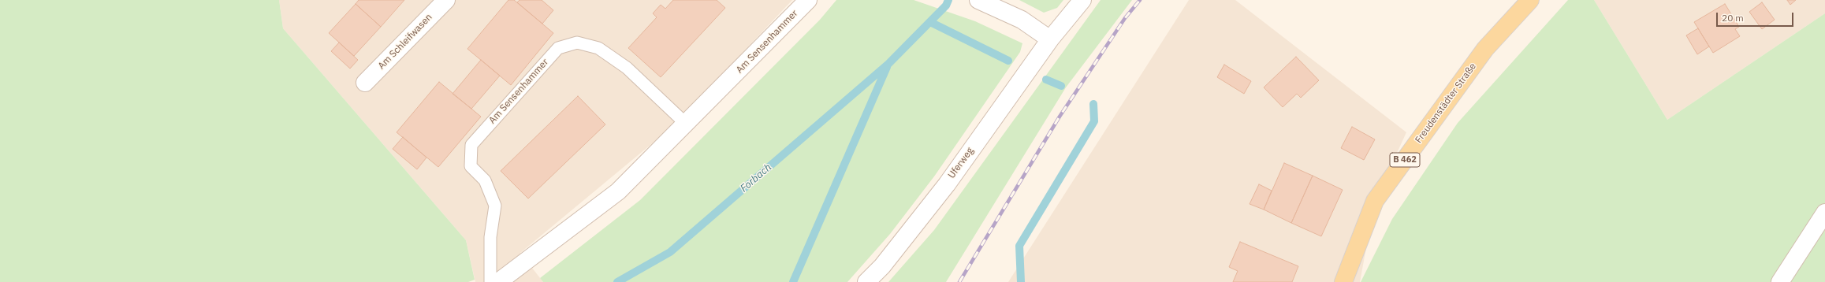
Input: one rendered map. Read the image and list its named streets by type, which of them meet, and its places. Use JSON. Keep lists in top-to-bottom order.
{
  "streets": {
    "main road": ["Freudenstädter Straße", "B 462"],
    "street": ["Am Schleifwasen", "Am Sensenhammer", "Uferweg"]
  },
  "water": ["Forbach"],
  "scale_bar": "20 m"
}
